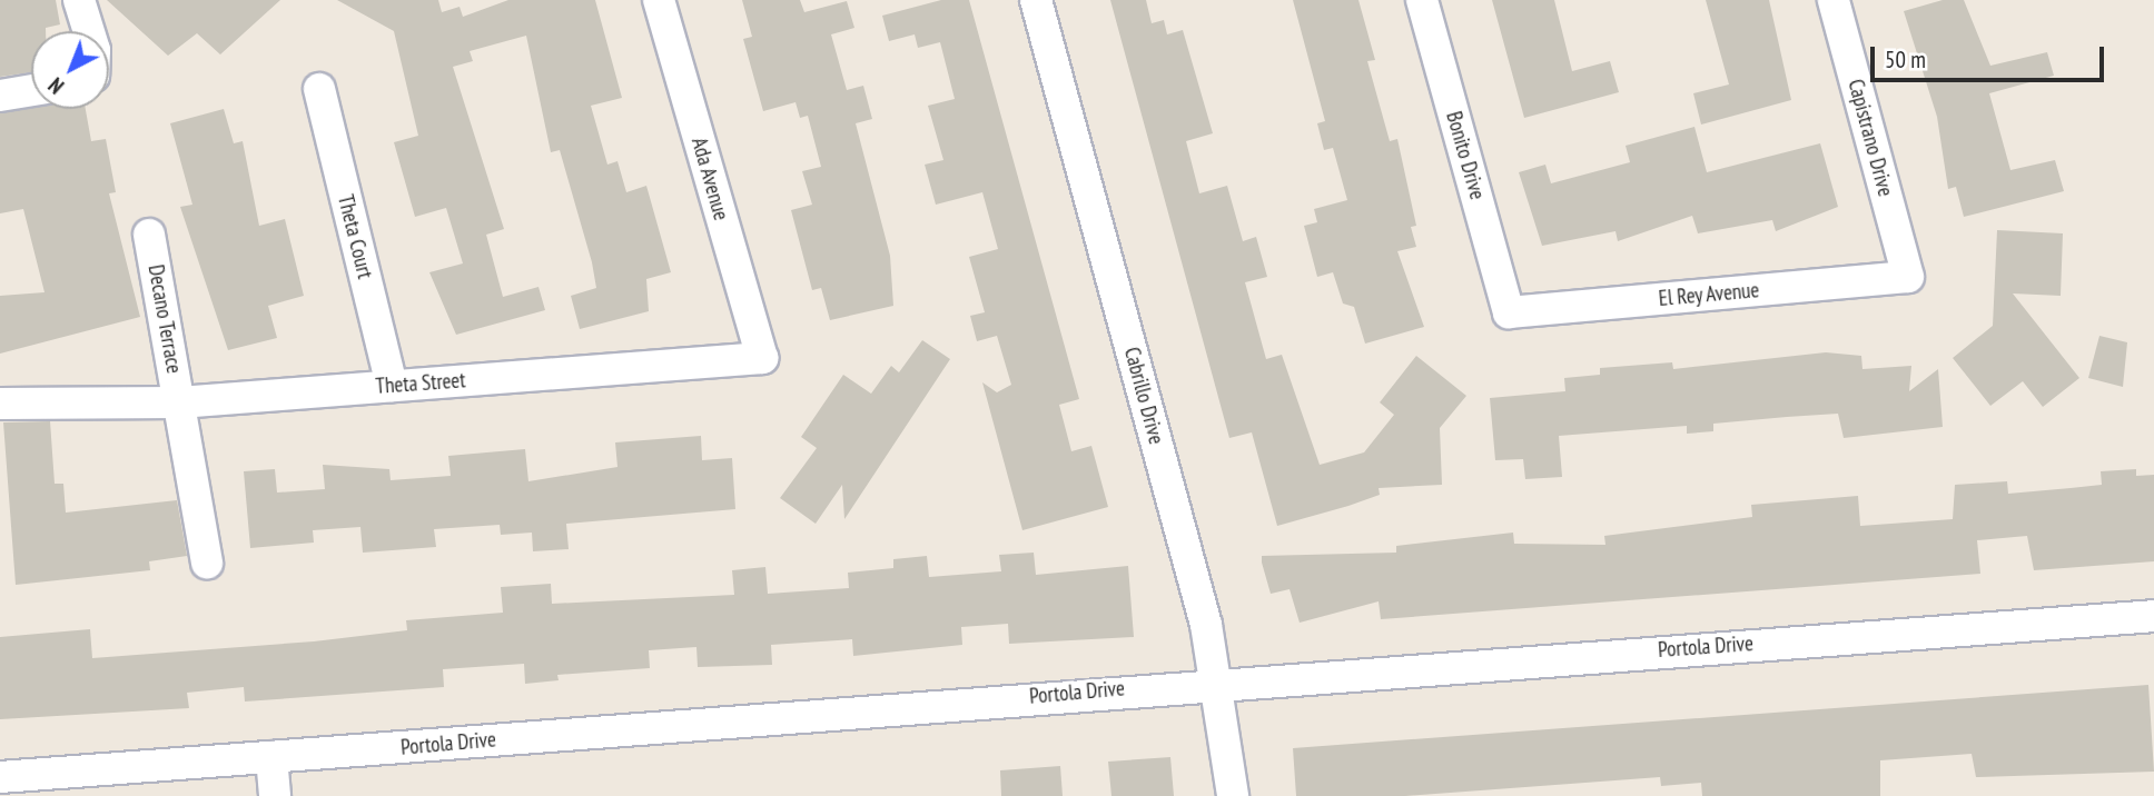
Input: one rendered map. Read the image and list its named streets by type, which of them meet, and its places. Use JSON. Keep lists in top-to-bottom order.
{
  "streets": {
    "street": [
      "Capistrano Drive",
      "Bonito Drive",
      "Ada Avenue",
      "Theta Court",
      "El Rey Avenue",
      "Decano Terrace",
      "Theta Street",
      "Cabrillo Drive",
      "Portola Drive"
    ]
  },
  "crossings": [
    ["Capistrano Drive", "El Rey Avenue"],
    ["Bonito Drive", "El Rey Avenue"],
    ["Ada Avenue", "Theta Street"],
    ["Theta Court", "Theta Street"],
    ["Decano Terrace", "Theta Street"],
    ["Cabrillo Drive", "Portola Drive"]
  ],
  "scale_bar": "50 m",
  "north": "bottom left"
}
